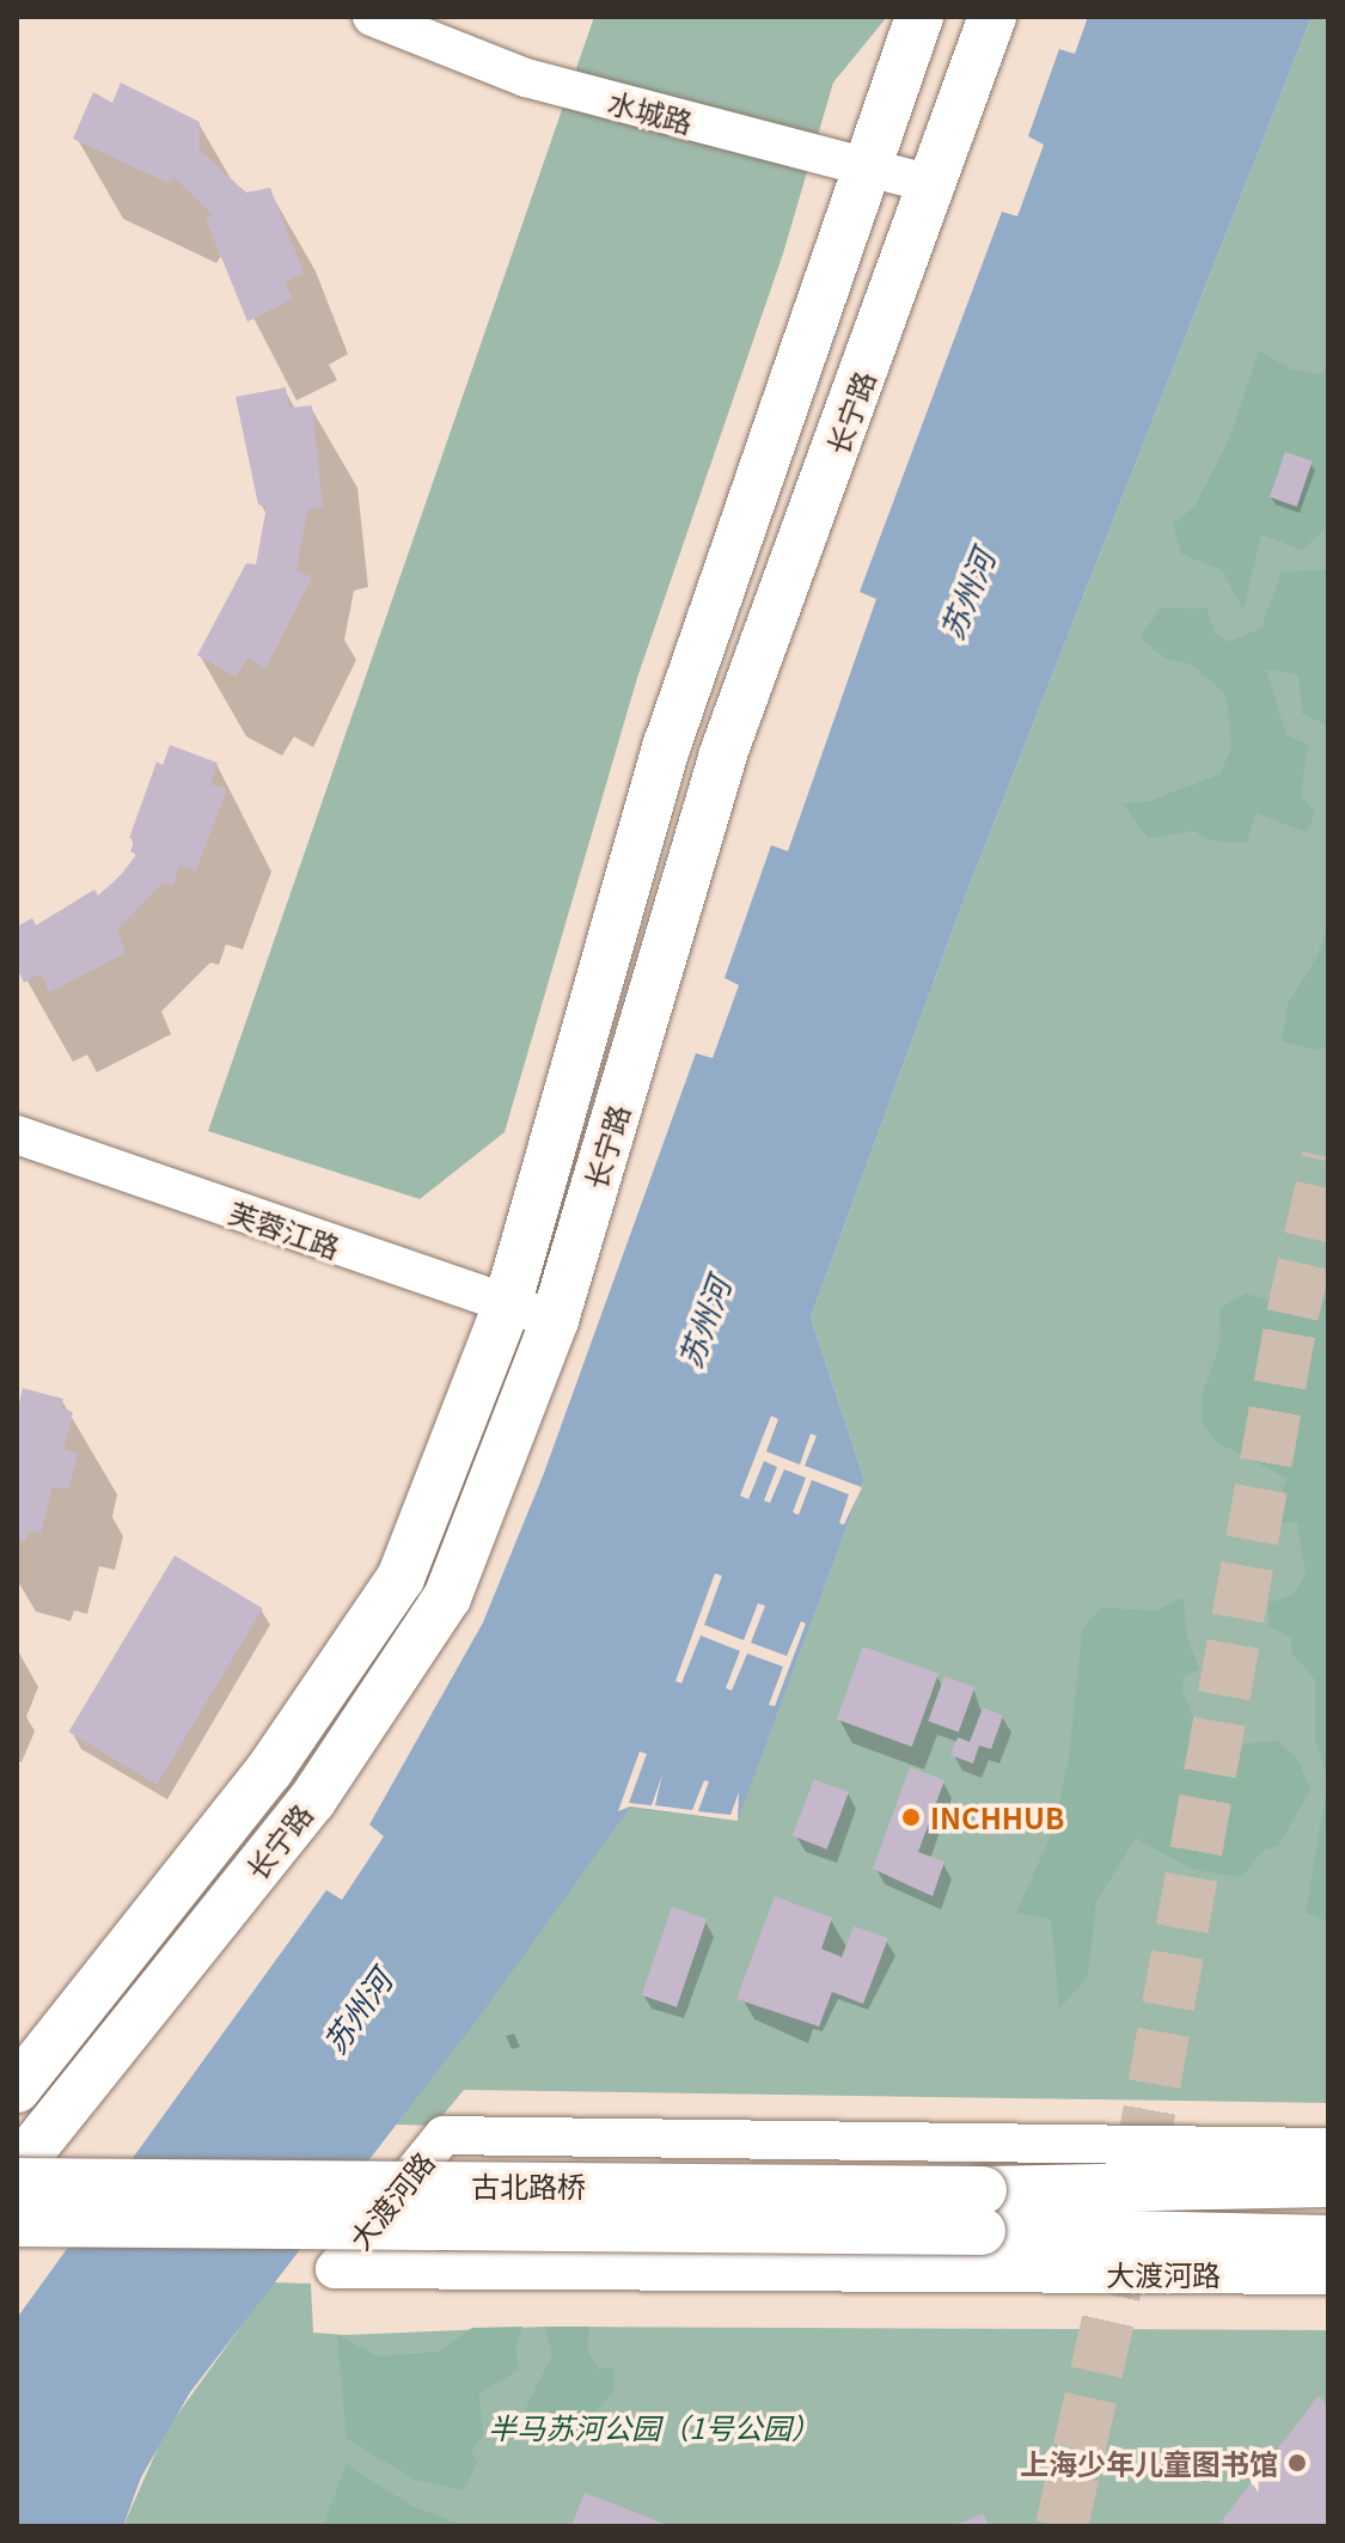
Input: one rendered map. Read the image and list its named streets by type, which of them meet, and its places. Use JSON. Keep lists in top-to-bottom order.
{
  "streets": {
    "main road": ["长宁路", "古北路桥", "大渡河路"],
    "street": ["水城路", "芙蓉江路"]
  },
  "crossings": [
    ["水城路", "长宁路"],
    ["长宁路", "芙蓉江路"],
    ["长宁路", "古北路桥"],
    ["古北路桥", "大渡河路"]
  ],
  "water": ["苏州河"],
  "parks": ["半马苏河公园（1号公园）"],
  "places": ["INCHHUB", "上海少年儿童图书馆"]
}
